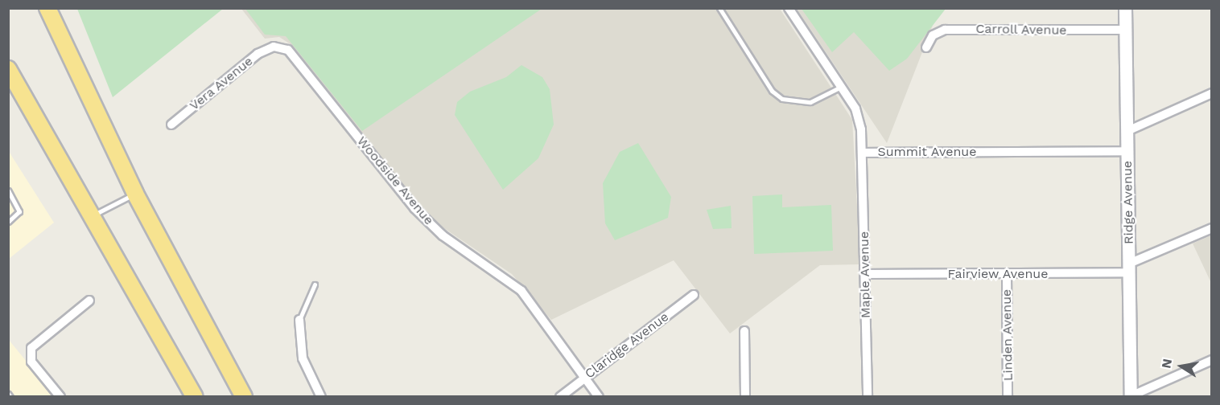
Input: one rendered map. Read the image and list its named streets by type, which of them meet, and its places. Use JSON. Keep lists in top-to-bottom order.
{
  "streets": {
    "street": [
      "Carroll Avenue",
      "Vera Avenue",
      "Summit Avenue",
      "Woodside Avenue",
      "Ridge Avenue",
      "Fairview Avenue",
      "Maple Avenue",
      "Linden Avenue",
      "Claridge Avenue"
    ]
  },
  "crossings": [
    ["Carroll Avenue", "Ridge Avenue"],
    ["Vera Avenue", "Woodside Avenue"],
    ["Summit Avenue", "Ridge Avenue"],
    ["Summit Avenue", "Maple Avenue"],
    ["Woodside Avenue", "Claridge Avenue"],
    ["Ridge Avenue", "Fairview Avenue"],
    ["Fairview Avenue", "Maple Avenue"],
    ["Fairview Avenue", "Linden Avenue"]
  ],
  "north": "left"
}
